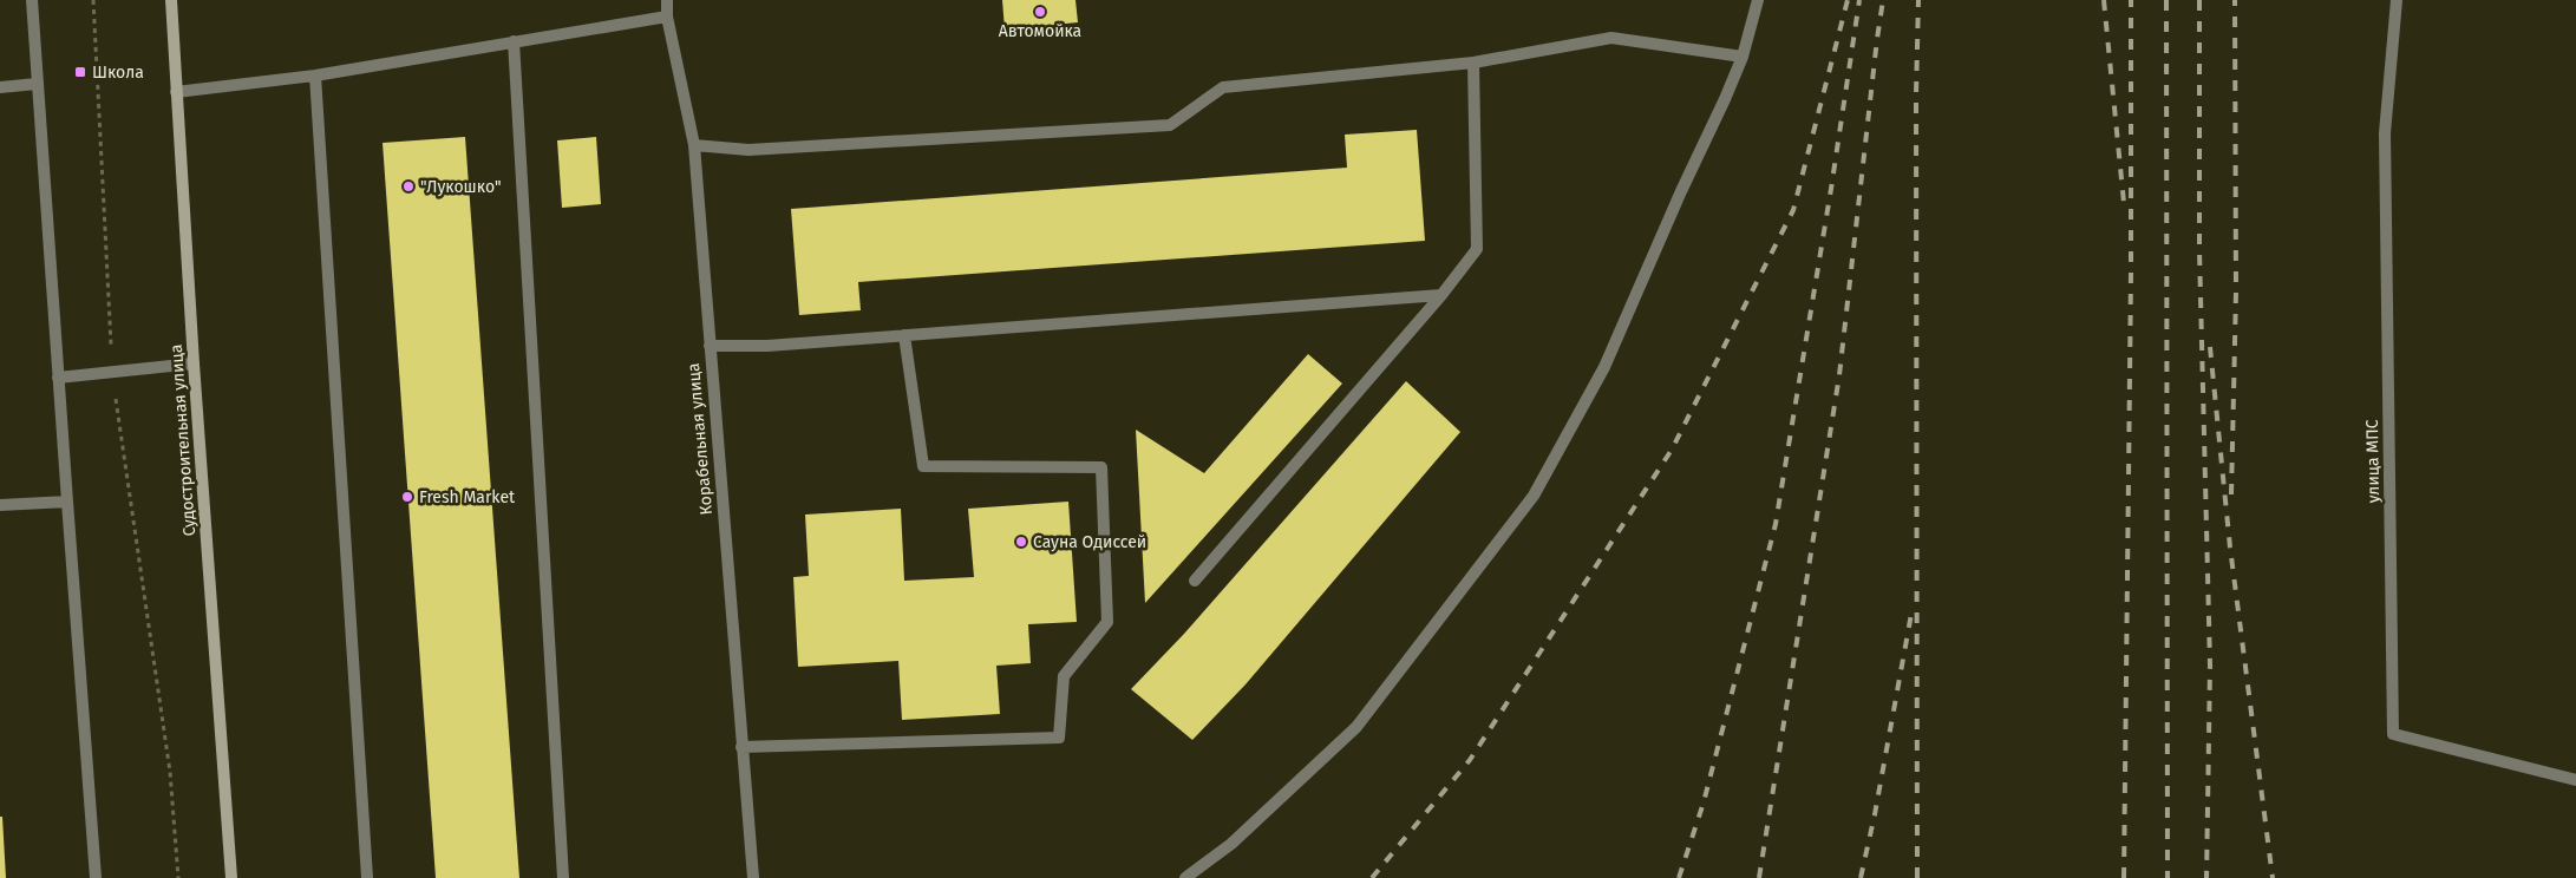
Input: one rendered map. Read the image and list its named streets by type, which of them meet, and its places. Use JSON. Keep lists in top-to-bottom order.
{
  "streets": {
    "main road": ["Судостроительная улица"],
    "lane": ["Корабельная улица", "улица МПС"]
  },
  "places": {
    "other": [
      "Автомойка",
      "\"Лукошко\"",
      "Fresh Market",
      "Сауна Одиссей"
    ],
    "transit": ["Школа"]
  }
}
